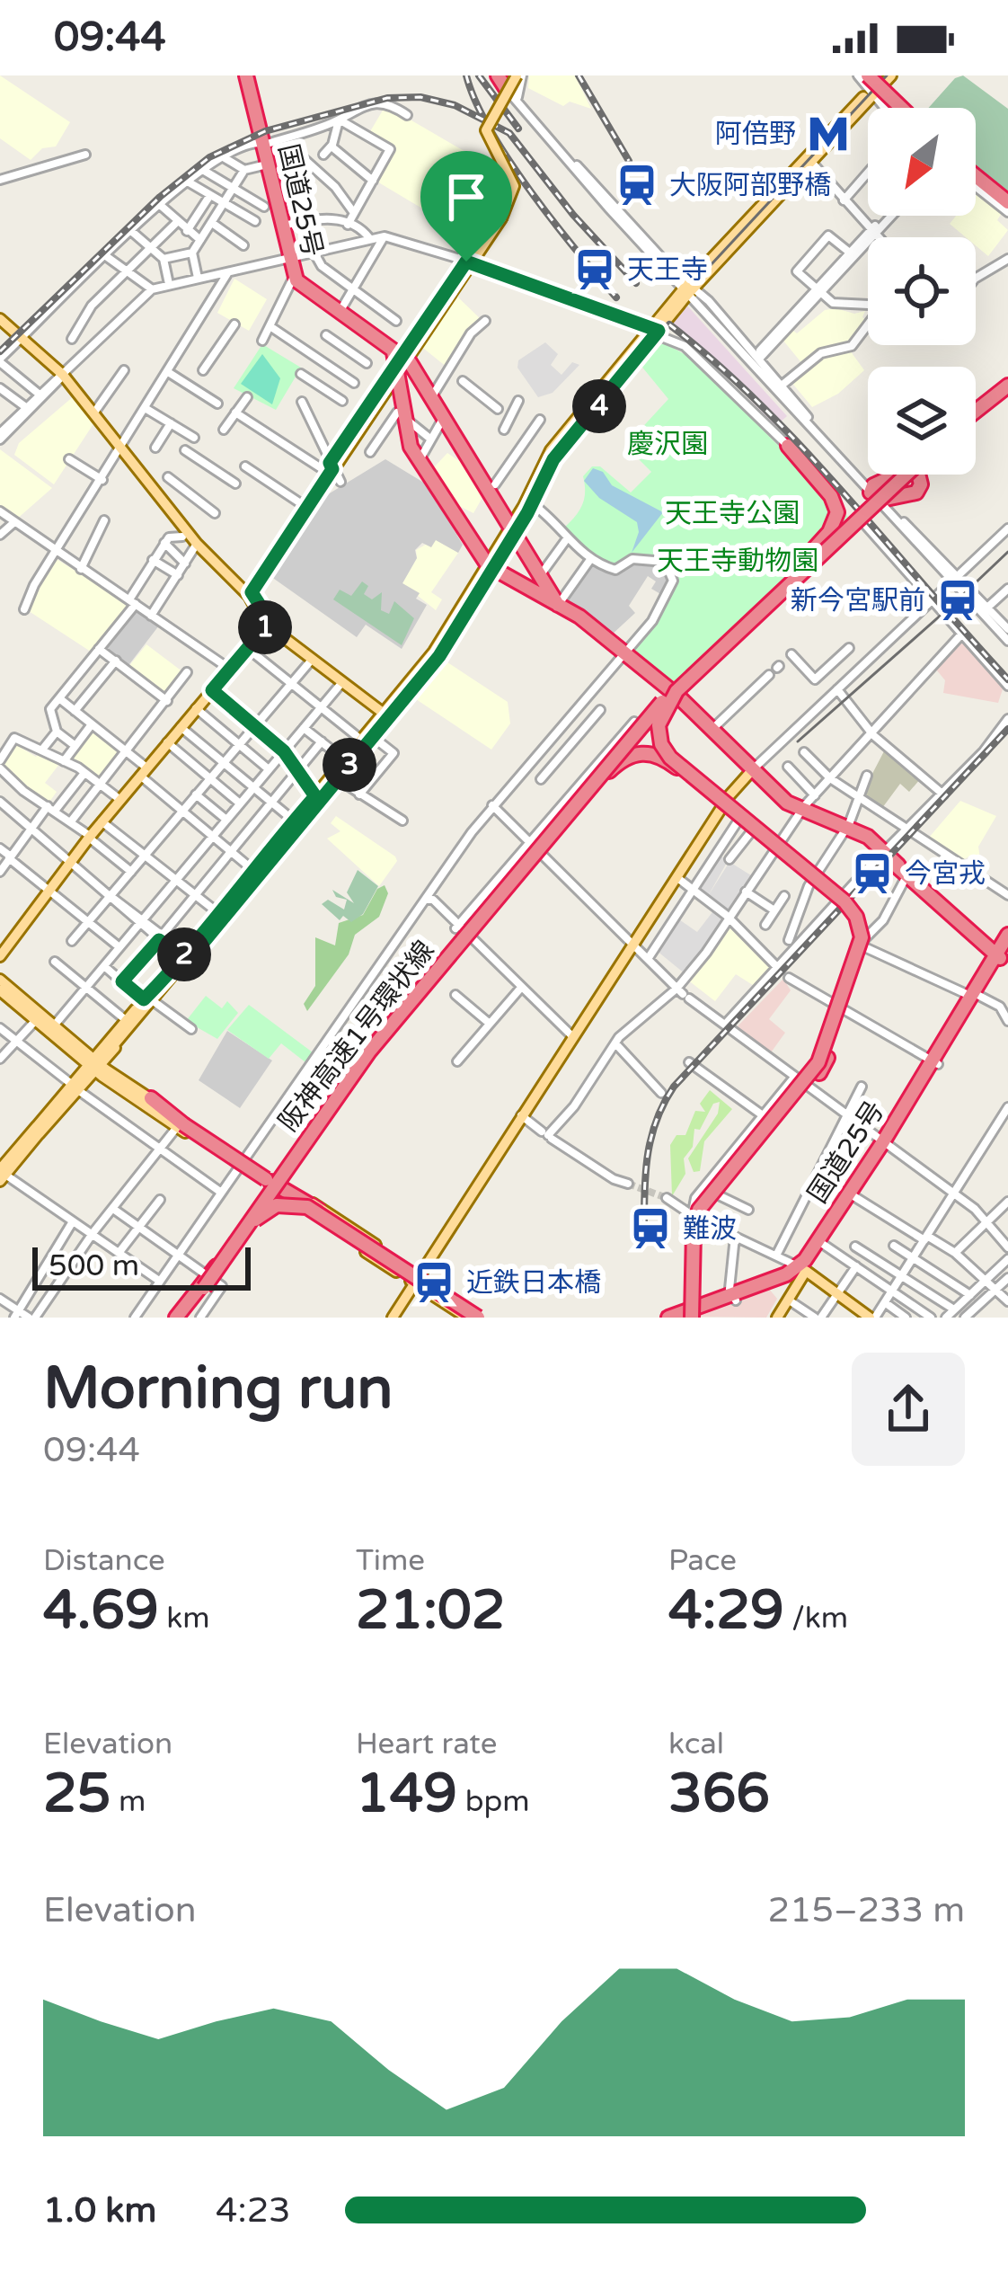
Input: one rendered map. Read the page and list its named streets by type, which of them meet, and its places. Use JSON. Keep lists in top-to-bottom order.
{
  "streets": {
    "highway": ["国道25号", "阪神高速1号環状線"]
  },
  "parks": ["慶沢園", "天王寺公園", "天王寺動物園"],
  "places": {
    "metro station": ["阿倍野"],
    "station": [
      "大阪阿部野橋",
      "天王寺",
      "新今宮駅前",
      "今宮戎",
      "難波",
      "近鉄日本橋"
    ]
  },
  "scale_bar": "500 m",
  "north": "bottom left",
  "page": {
    "status": "09:44",
    "pins": [
      "4",
      "1",
      "3",
      "2"
    ],
    "scale": "500 m",
    "heading": ["Morning run", "09:44"],
    "stats": [
      ["Distance", "4.69 km"],
      ["Time", "21:02"],
      ["Pace", "4:29 /km"],
      ["Elevation", "25 m"],
      ["Heart rate", "149 bpm"],
      ["kcal", "366"]
    ],
    "chart": ["Elevation", "215–233 m"],
    "list": [
      {
        "name": "1.0 km",
        "note": "4:23"
      }
    ]
  }
}
